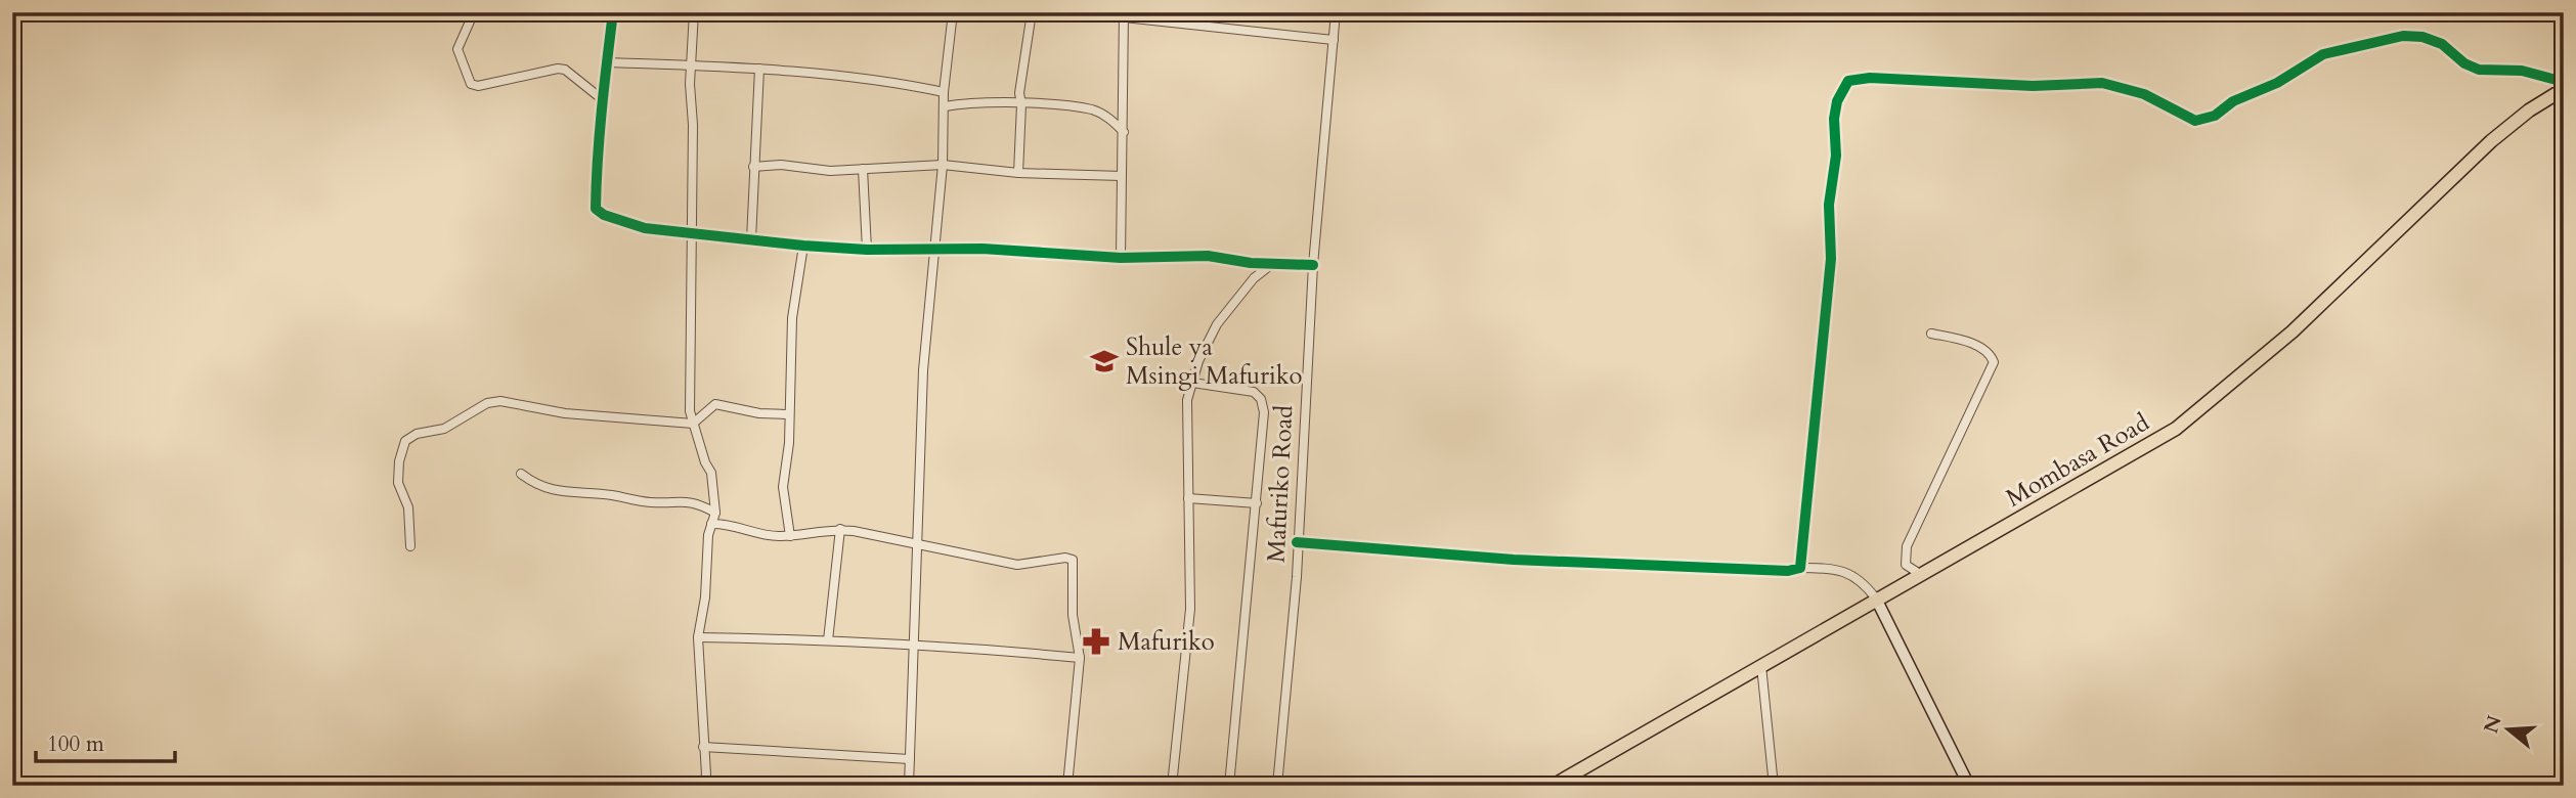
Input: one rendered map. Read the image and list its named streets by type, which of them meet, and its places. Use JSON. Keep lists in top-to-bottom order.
{
  "streets": {
    "highway": ["Mombasa Road"],
    "street": ["Mafuriko Road"]
  },
  "places": {
    "school or university": ["Shule ya Msingi Mafuriko"],
    "pharmacy": ["Mafuriko"]
  },
  "scale_bar": "100 m",
  "north": "left"
}
